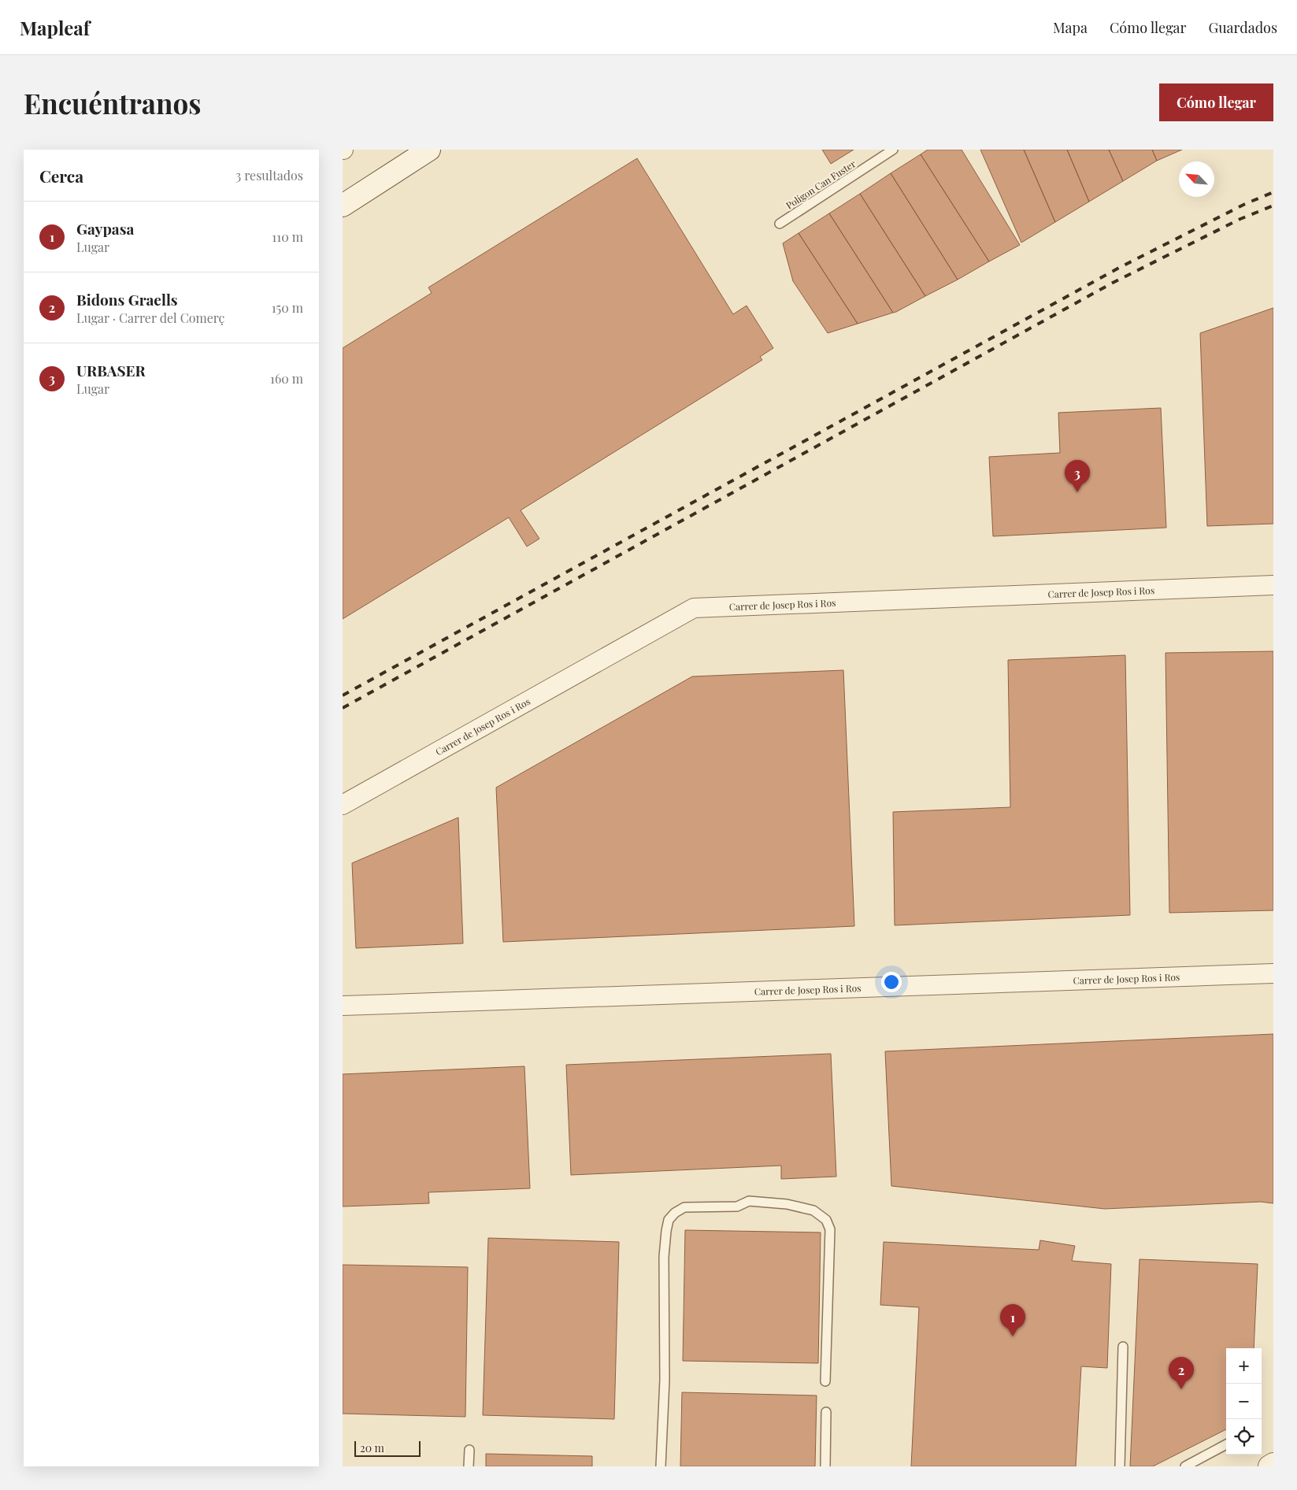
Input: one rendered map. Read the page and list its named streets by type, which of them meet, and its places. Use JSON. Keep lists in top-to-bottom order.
{
  "streets": {
    "street": ["Carrer de Josep Ros i Ros"],
    "lane": ["Polígon Can Fuster"]
  },
  "scale_bar": "20 m",
  "north": "top left",
  "page": {
    "header": "Mapleaf",
    "nav": ["Mapa", "Cómo llegar", "Guardados"],
    "buttons": "Cómo llegar",
    "title": "Encuéntranos",
    "heading": ["Cerca", "3 resultados"],
    "list": [
      {
        "mark": "1",
        "name": "Gaypasa",
        "note": "Lugar",
        "value": "110 m"
      },
      {
        "mark": "2",
        "name": "Bidons Graells",
        "note": "Lugar · Carrer del Comerç",
        "value": "150 m"
      },
      {
        "mark": "3",
        "name": "URBASER",
        "note": "Lugar",
        "value": "160 m"
      }
    ],
    "pins": ["3", "1", "2"],
    "map_buttons": ["+", "−"],
    "scale": "20 m"
  }
}
